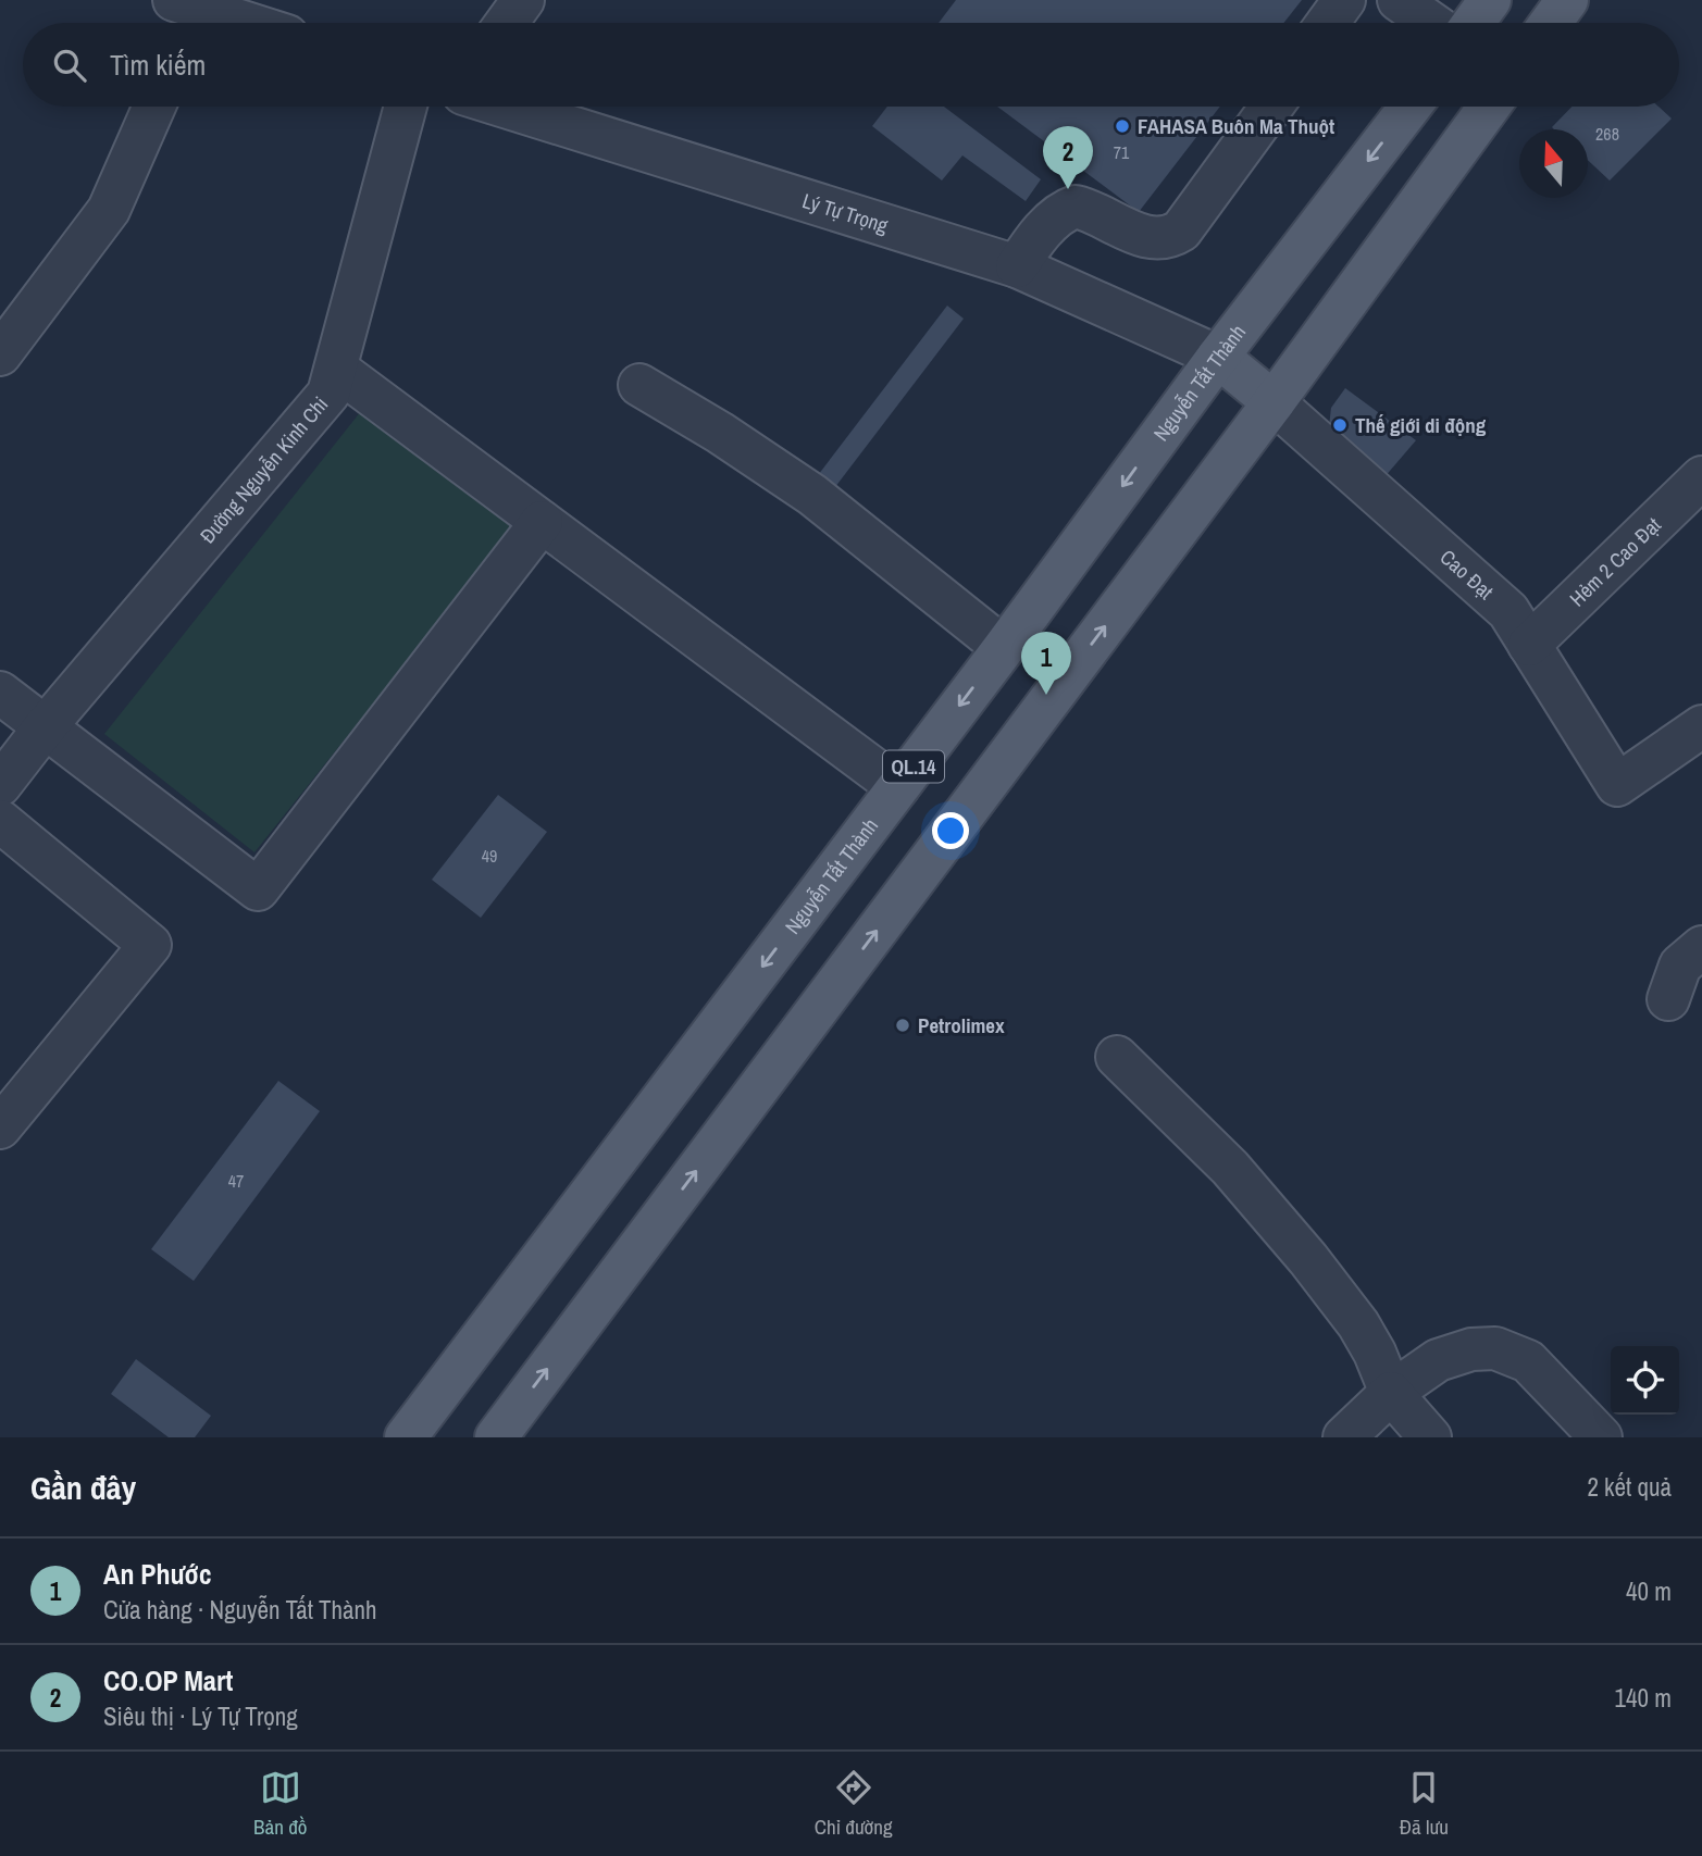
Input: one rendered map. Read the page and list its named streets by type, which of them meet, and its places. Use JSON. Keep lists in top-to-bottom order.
{
  "streets": {
    "main road": ["Nguyễn Tất Thành", "QL.14"],
    "street": [
      "Lý Tự Trọng",
      "Đường Nguyễn Kinh Chi",
      "Hẻm 2 Cao Đạt",
      "Cao Đạt"
    ]
  },
  "crossings": [
    ["Lý Tự Trọng", "Nguyễn Tất Thành"],
    ["Hẻm 2 Cao Đạt", "Cao Đạt"]
  ],
  "places": ["FAHASA Buôn Ma Thuột", "Thế giới di động", "Petrolimex"],
  "house_numbers": [
    "268",
    "71",
    "49",
    "47"
  ],
  "north": "top",
  "page": {
    "search": "Tìm kiếm",
    "pins": ["2", "1"],
    "heading": ["Gần đây", "2 kết quả"],
    "list": [
      {
        "mark": "1",
        "name": "An Phước",
        "note": "Cửa hàng · Nguyễn Tất Thành",
        "value": "40 m"
      },
      {
        "mark": "2",
        "name": "CO.OP Mart",
        "note": "Siêu thị · Lý Tự Trọng",
        "value": "140 m"
      }
    ],
    "nav": ["Bản đồ", "Chỉ đường", "Đã lưu"]
  }
}
